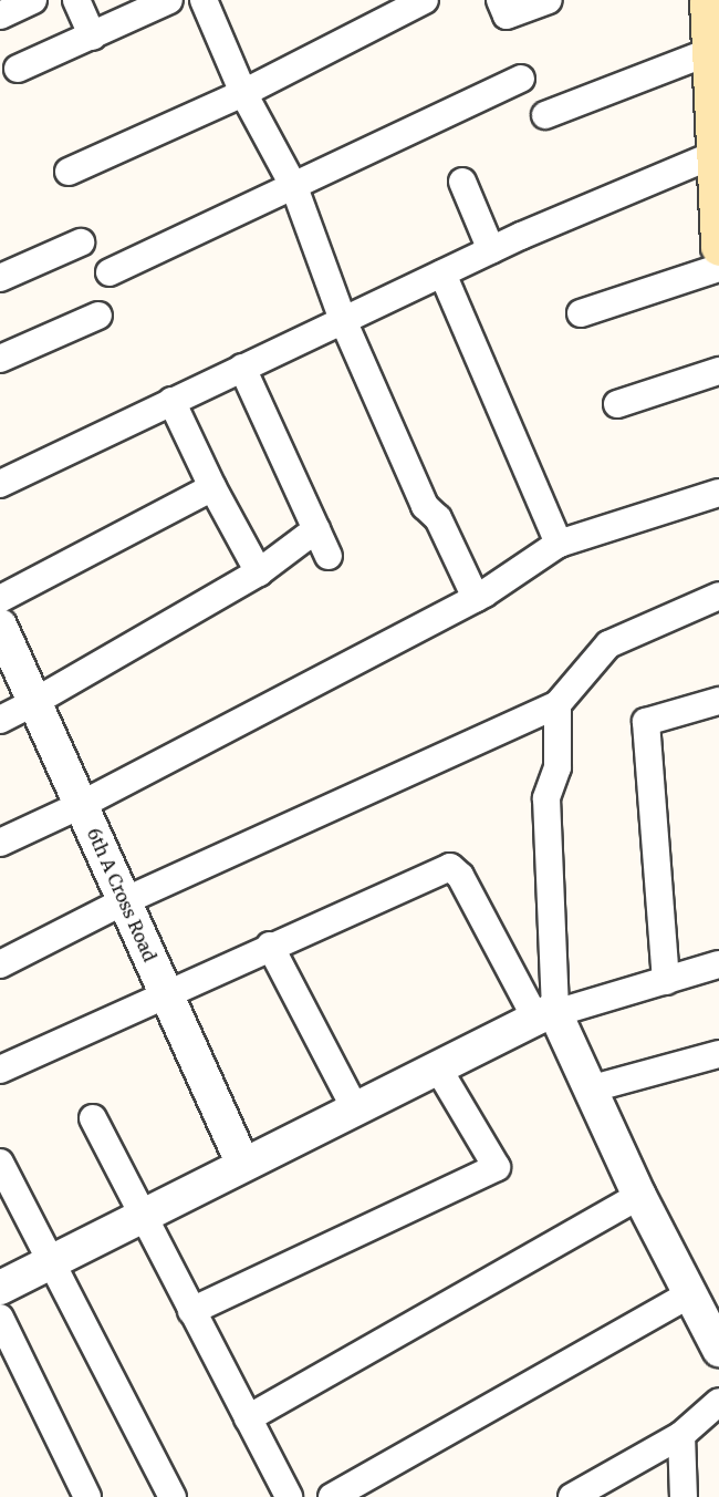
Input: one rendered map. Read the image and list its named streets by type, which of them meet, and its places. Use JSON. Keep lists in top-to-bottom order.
{
  "streets": {
    "street": ["6th A Cross Road"]
  }
}
